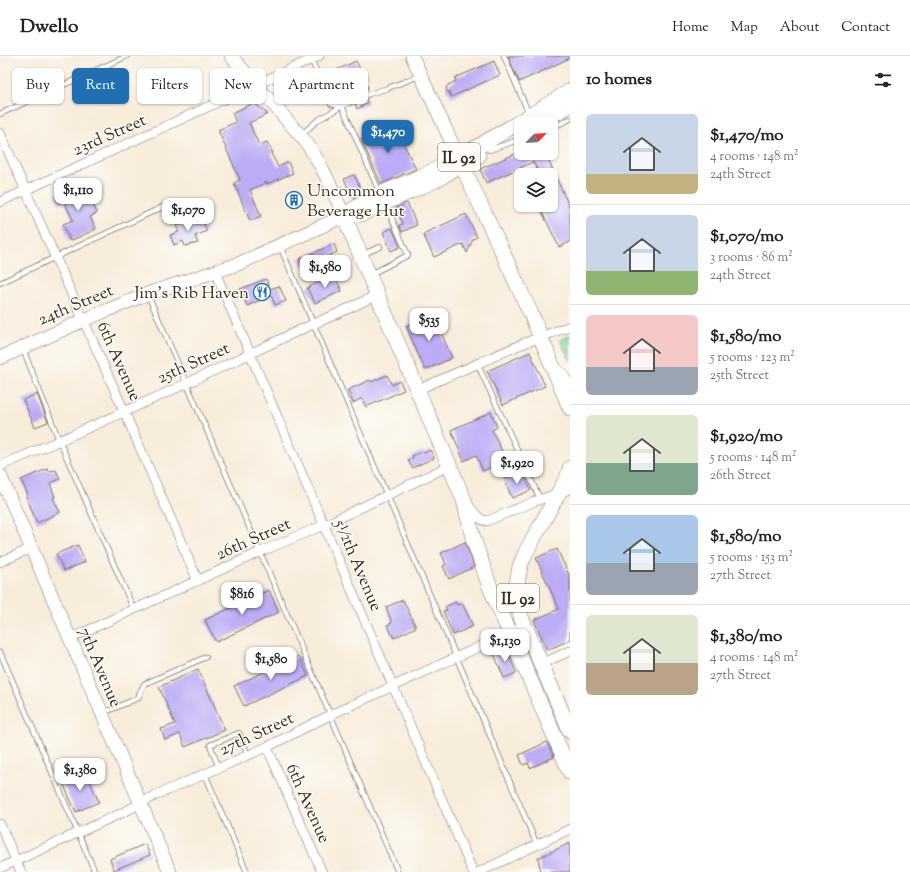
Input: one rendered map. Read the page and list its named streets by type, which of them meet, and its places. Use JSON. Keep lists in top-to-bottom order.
{
  "streets": {
    "main road": ["IL 92", "24th Street"],
    "street": [
      "23rd Street",
      "6th Avenue",
      "25th Street",
      "26th Street",
      "5½th Avenue",
      "7th Avenue",
      "27th Street"
    ]
  },
  "crossings": [
    ["23rd Street", "6th Avenue"],
    ["IL 92", "24th Street"],
    ["IL 92", "25th Street"],
    ["IL 92", "26th Street"],
    ["IL 92", "27th Street"],
    ["24th Street", "6th Avenue"],
    ["24th Street", "5½th Avenue"],
    ["6th Avenue", "25th Street"],
    ["6th Avenue", "26th Street"],
    ["6th Avenue", "27th Street"],
    ["25th Street", "5½th Avenue"],
    ["26th Street", "5½th Avenue"],
    ["26th Street", "7th Avenue"],
    ["5½th Avenue", "27th Street"],
    ["7th Avenue", "27th Street"]
  ],
  "places": {
    "building": ["Uncommon Beverage Hut"],
    "restaurant": ["Jim's Rib Haven"]
  },
  "north": "top right",
  "page": {
    "header": "Dwello",
    "nav": [
      "Home",
      "Map",
      "About",
      "Contact"
    ],
    "heading": "10 homes",
    "chip": [
      "Buy",
      "Rent",
      "Filters",
      "New",
      "Apartment"
    ],
    "list": [
      {
        "name": "$1,470/mo",
        "note": "4 rooms · 148 m² · 24th Street"
      },
      {
        "name": "$1,070/mo",
        "note": "3 rooms · 86 m² · 24th Street"
      },
      {
        "name": "$1,580/mo",
        "note": "5 rooms · 123 m² · 25th Street"
      },
      {
        "name": "$1,920/mo",
        "note": "5 rooms · 148 m² · 26th Street"
      },
      {
        "name": "$1,580/mo",
        "note": "5 rooms · 153 m² · 27th Street"
      },
      {
        "name": "$1,380/mo",
        "note": "4 rooms · 148 m² · 27th Street"
      }
    ],
    "price": [
      "$1,470",
      "$1,110",
      "$1,070",
      "$1,580",
      "$535",
      "$1,920",
      "$816",
      "$1,130",
      "$1,580",
      "$1,380"
    ]
  }
}
